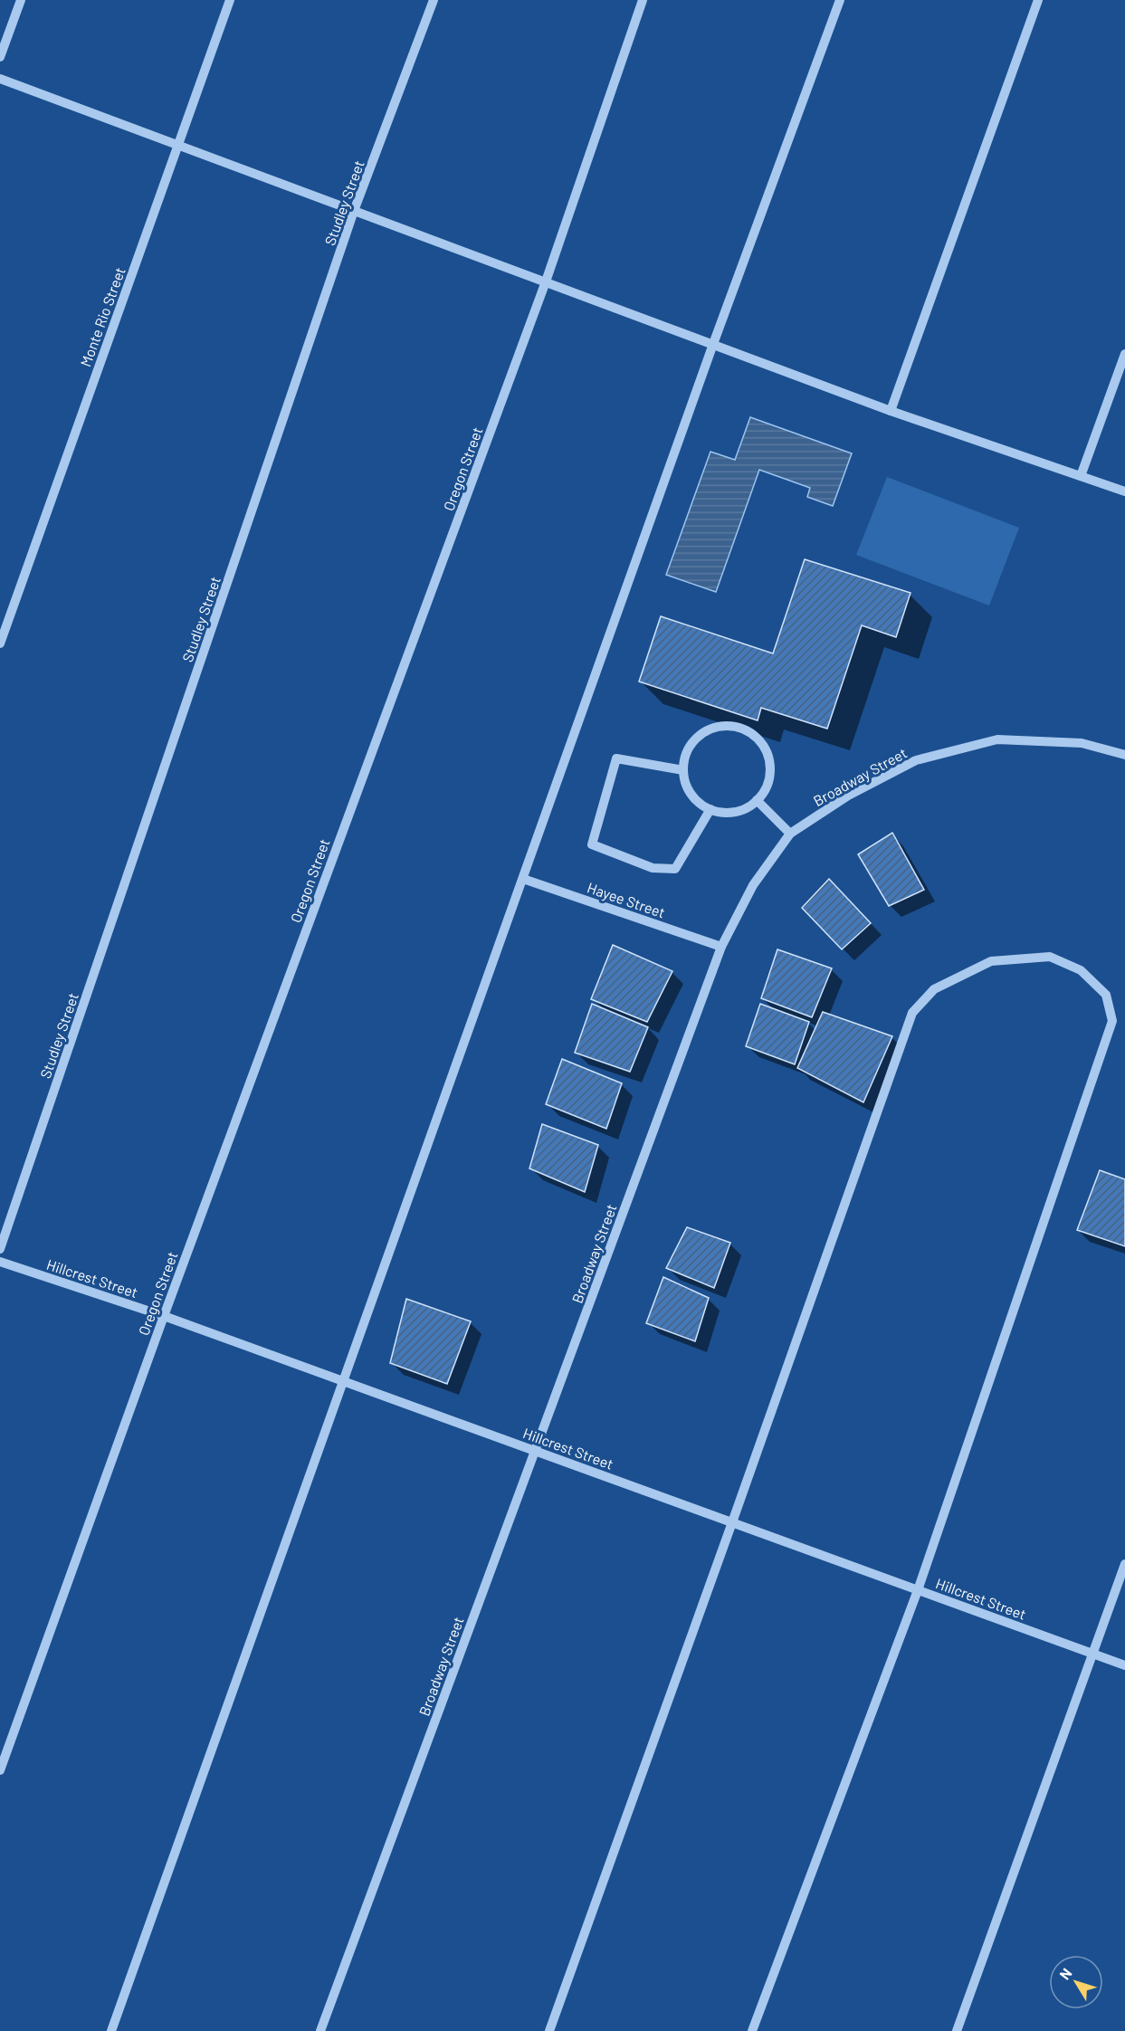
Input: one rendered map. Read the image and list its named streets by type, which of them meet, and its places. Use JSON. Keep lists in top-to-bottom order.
{
  "streets": {
    "street": [
      "Studley Street",
      "Monte Rio Street",
      "Oregon Street",
      "Broadway Street",
      "Hayee Street",
      "Hillcrest Street"
    ]
  },
  "crossings": [
    ["Oregon Street", "Hillcrest Street"],
    ["Broadway Street", "Hayee Street"],
    ["Broadway Street", "Hillcrest Street"]
  ],
  "north": "top left"
}
